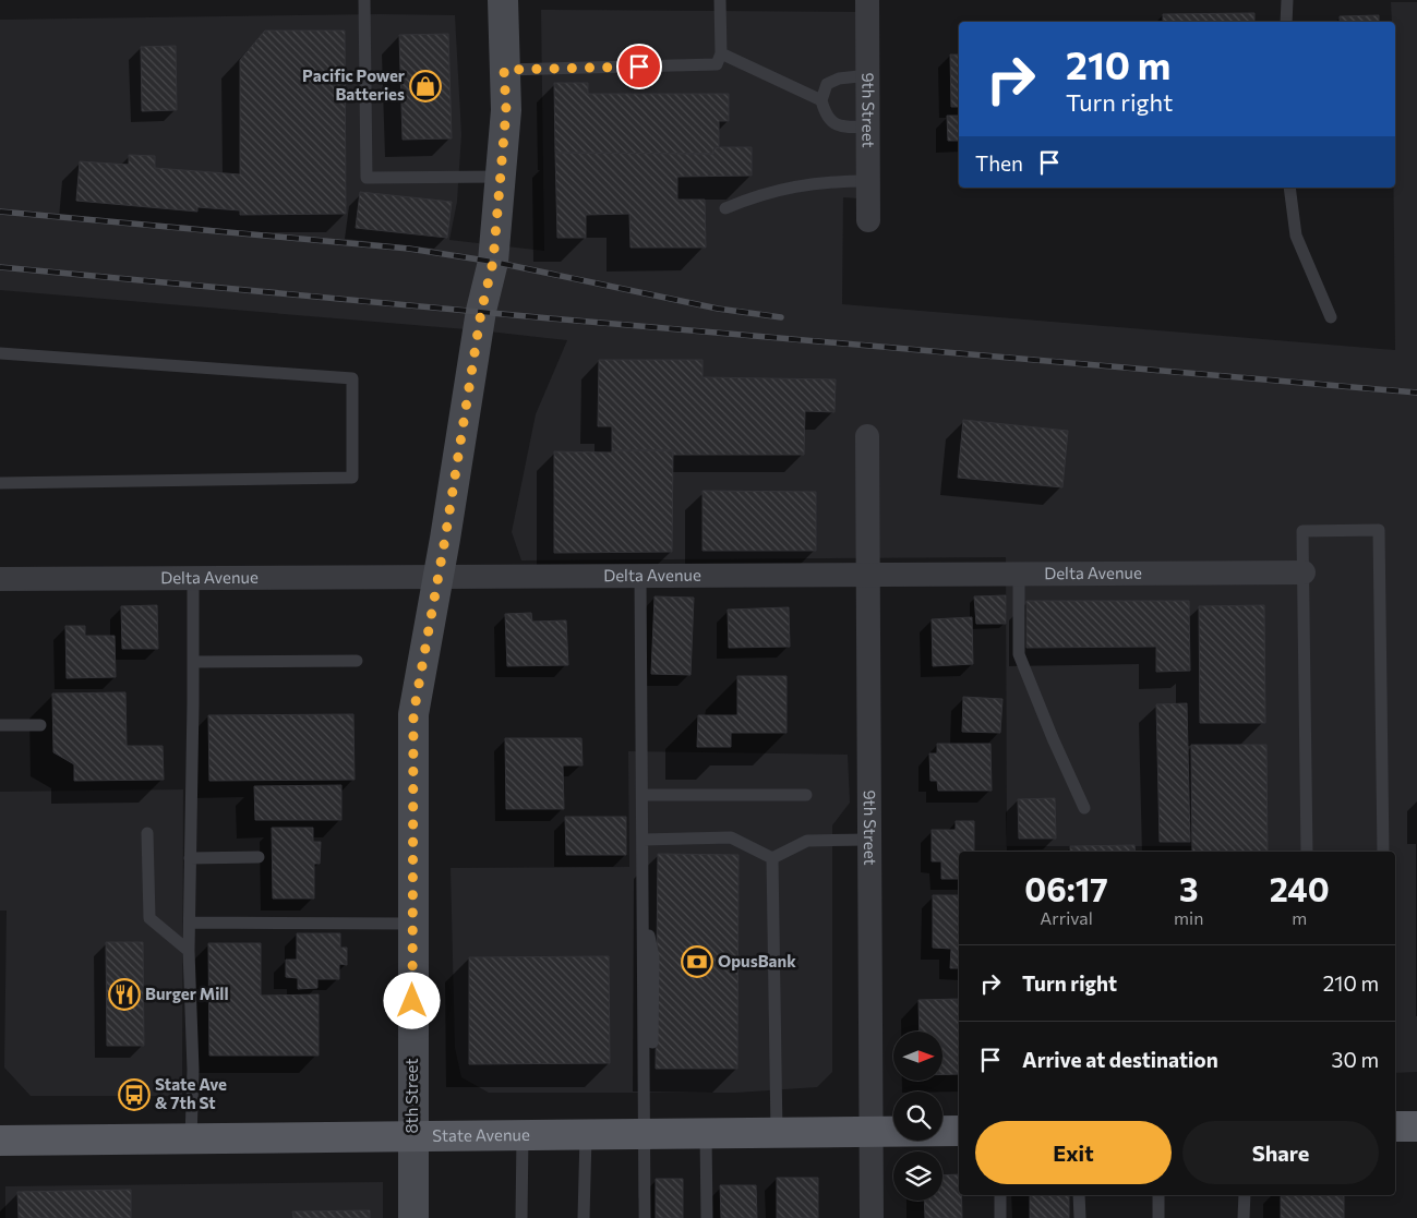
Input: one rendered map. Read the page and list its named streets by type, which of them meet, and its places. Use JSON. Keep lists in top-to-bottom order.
{
  "streets": {
    "main road": ["State Avenue"],
    "street": ["9th Street", "Delta Avenue", "8th Street"]
  },
  "crossings": [
    ["9th Street", "Delta Avenue"],
    ["9th Street", "State Avenue"],
    ["Delta Avenue", "8th Street"],
    ["8th Street", "State Avenue"]
  ],
  "places": {
    "shop": ["Pacific Power Batteries"],
    "bank": ["OpusBank"],
    "restaurant": ["Burger Mill"],
    "bus stop": ["State Ave & 7th St"]
  },
  "north": "right",
  "page": {
    "turn": ["210 m", "Turn right"],
    "then": "Then",
    "eta": [
      "06:17",
      "Arrival",
      "3",
      "min",
      "240",
      "m"
    ],
    "list": [
      {
        "name": "Turn right",
        "value": "210 m"
      },
      {
        "name": "Arrive at destination",
        "value": "30 m"
      }
    ],
    "buttons": ["Exit", "Share"]
  }
}
